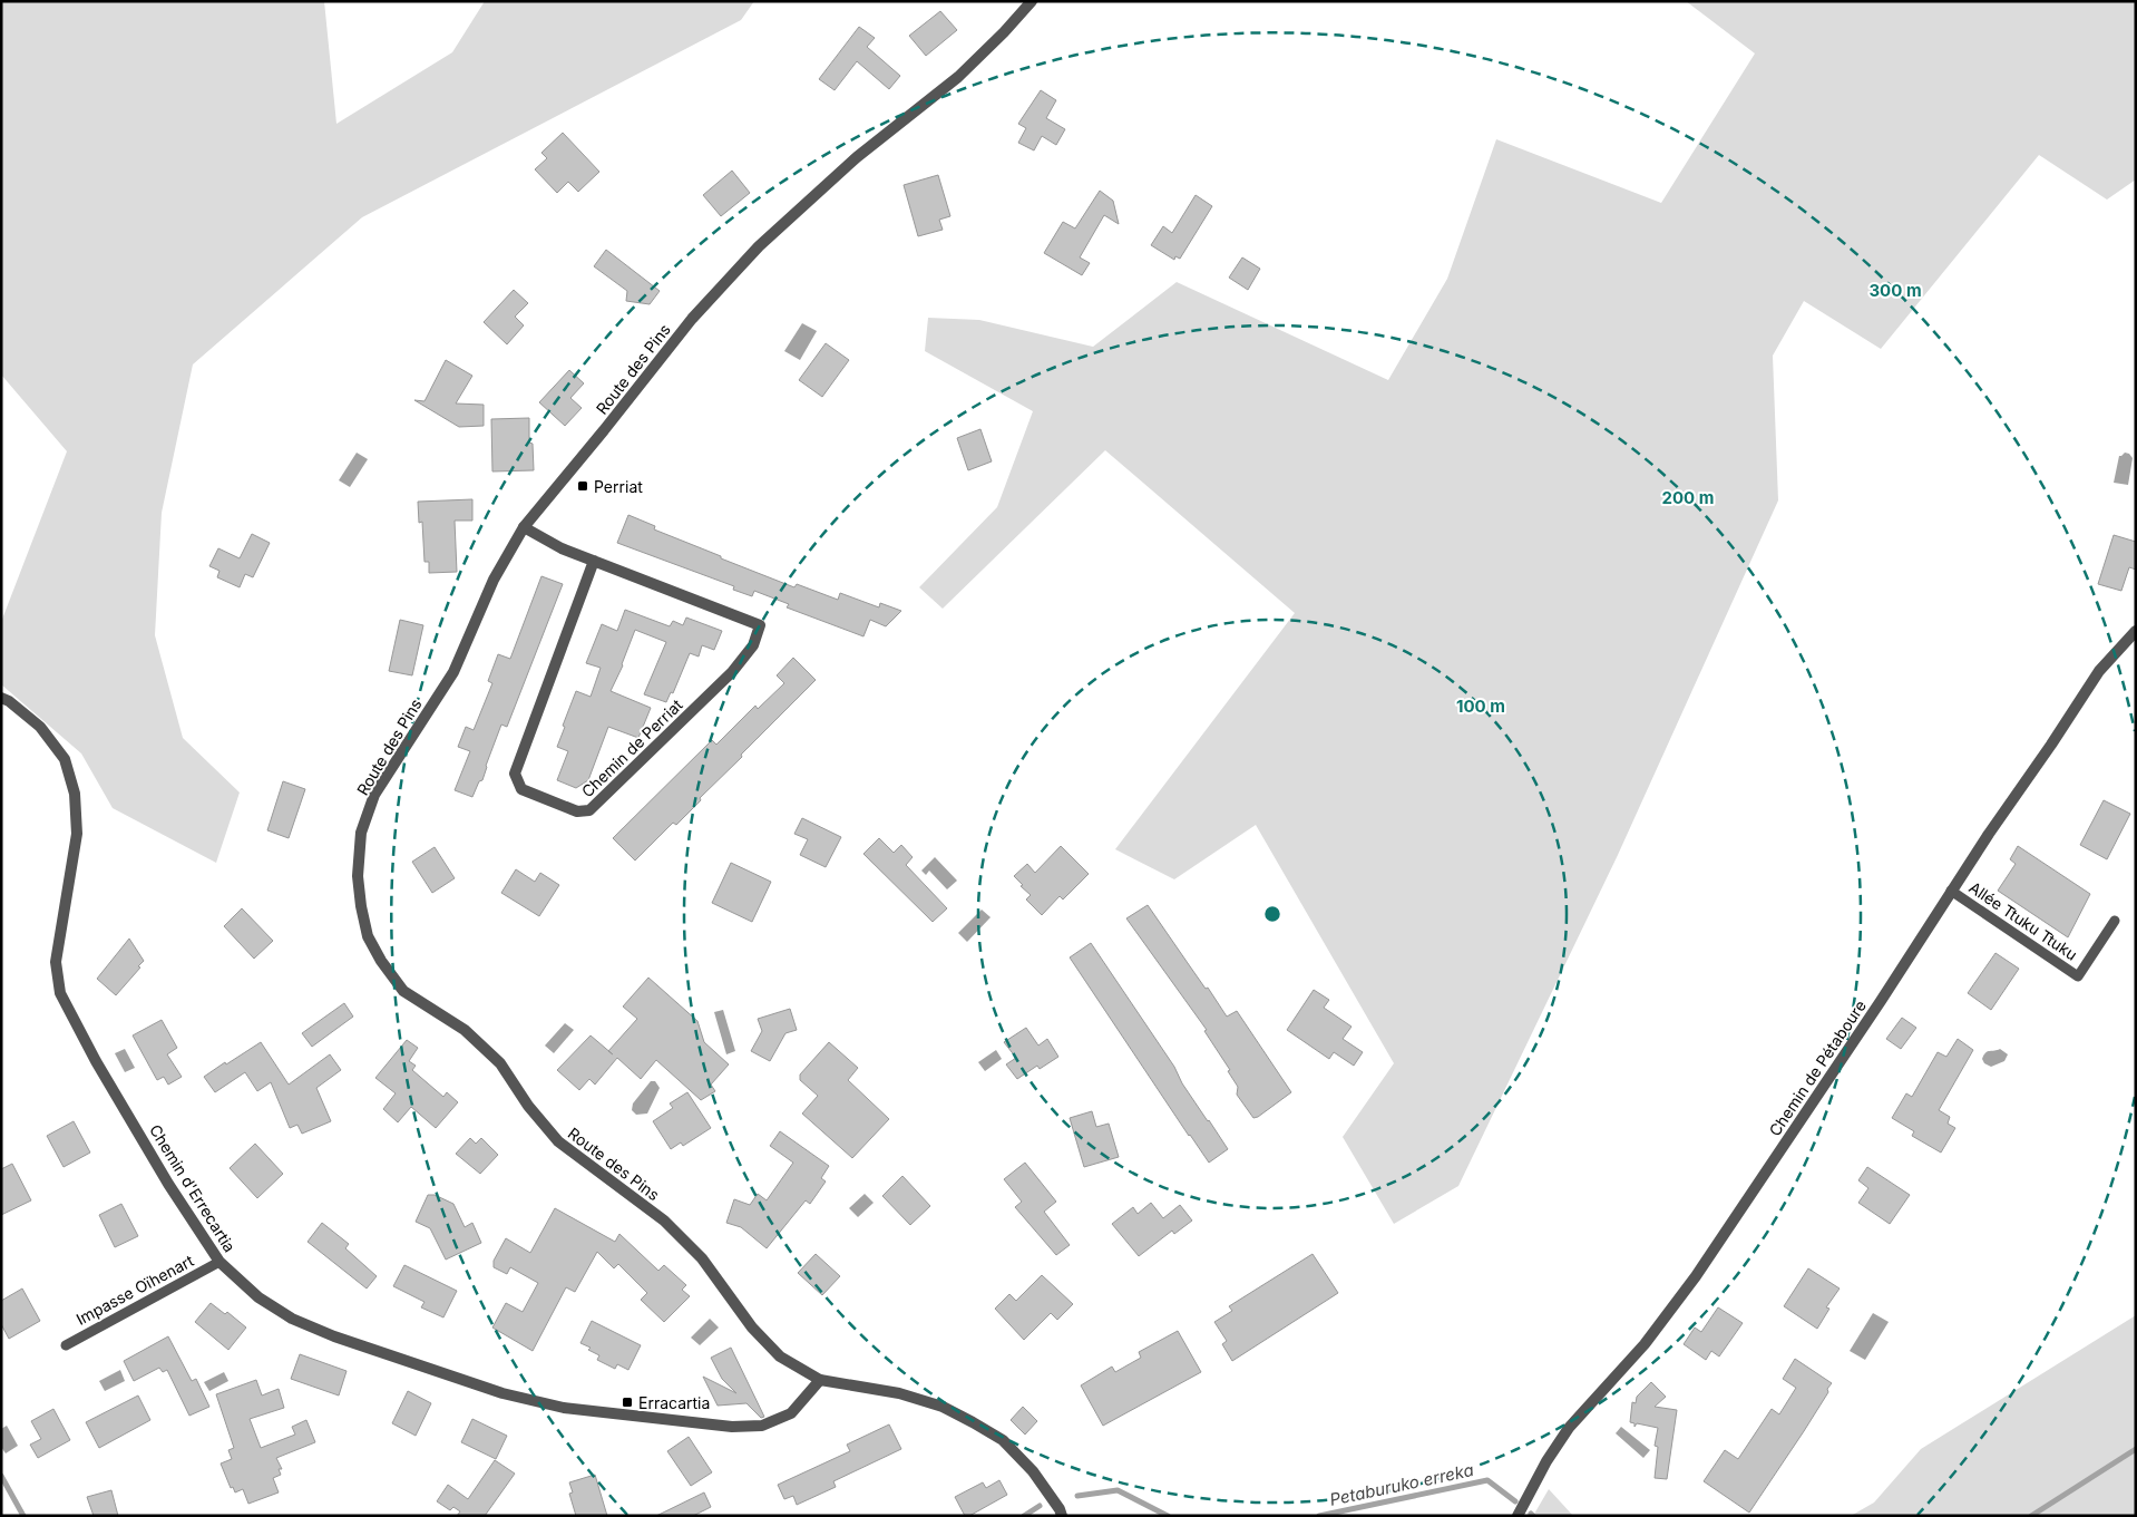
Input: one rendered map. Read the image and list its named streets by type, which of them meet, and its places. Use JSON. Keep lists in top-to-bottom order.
{
  "streets": {
    "street": [
      "Route des Pins",
      "Chemin de Perriat",
      "Chemin de Pétaboure",
      "Chemin d'Errecartia"
    ],
    "lane": ["Allée Ttuku Ttuku", "Impasse Oïhenart"]
  },
  "crossings": [
    ["Route des Pins", "Chemin de Perriat"],
    ["Route des Pins", "Chemin d'Errecartia"],
    ["Allée Ttuku Ttuku", "Chemin de Pétaboure"],
    ["Chemin d'Errecartia", "Impasse Oïhenart"]
  ],
  "water": ["Petaburuko erreka"],
  "places": {
    "transit": ["Perriat", "Erracartia"]
  },
  "rings": ["300 m", "200 m", "100 m"]
}
